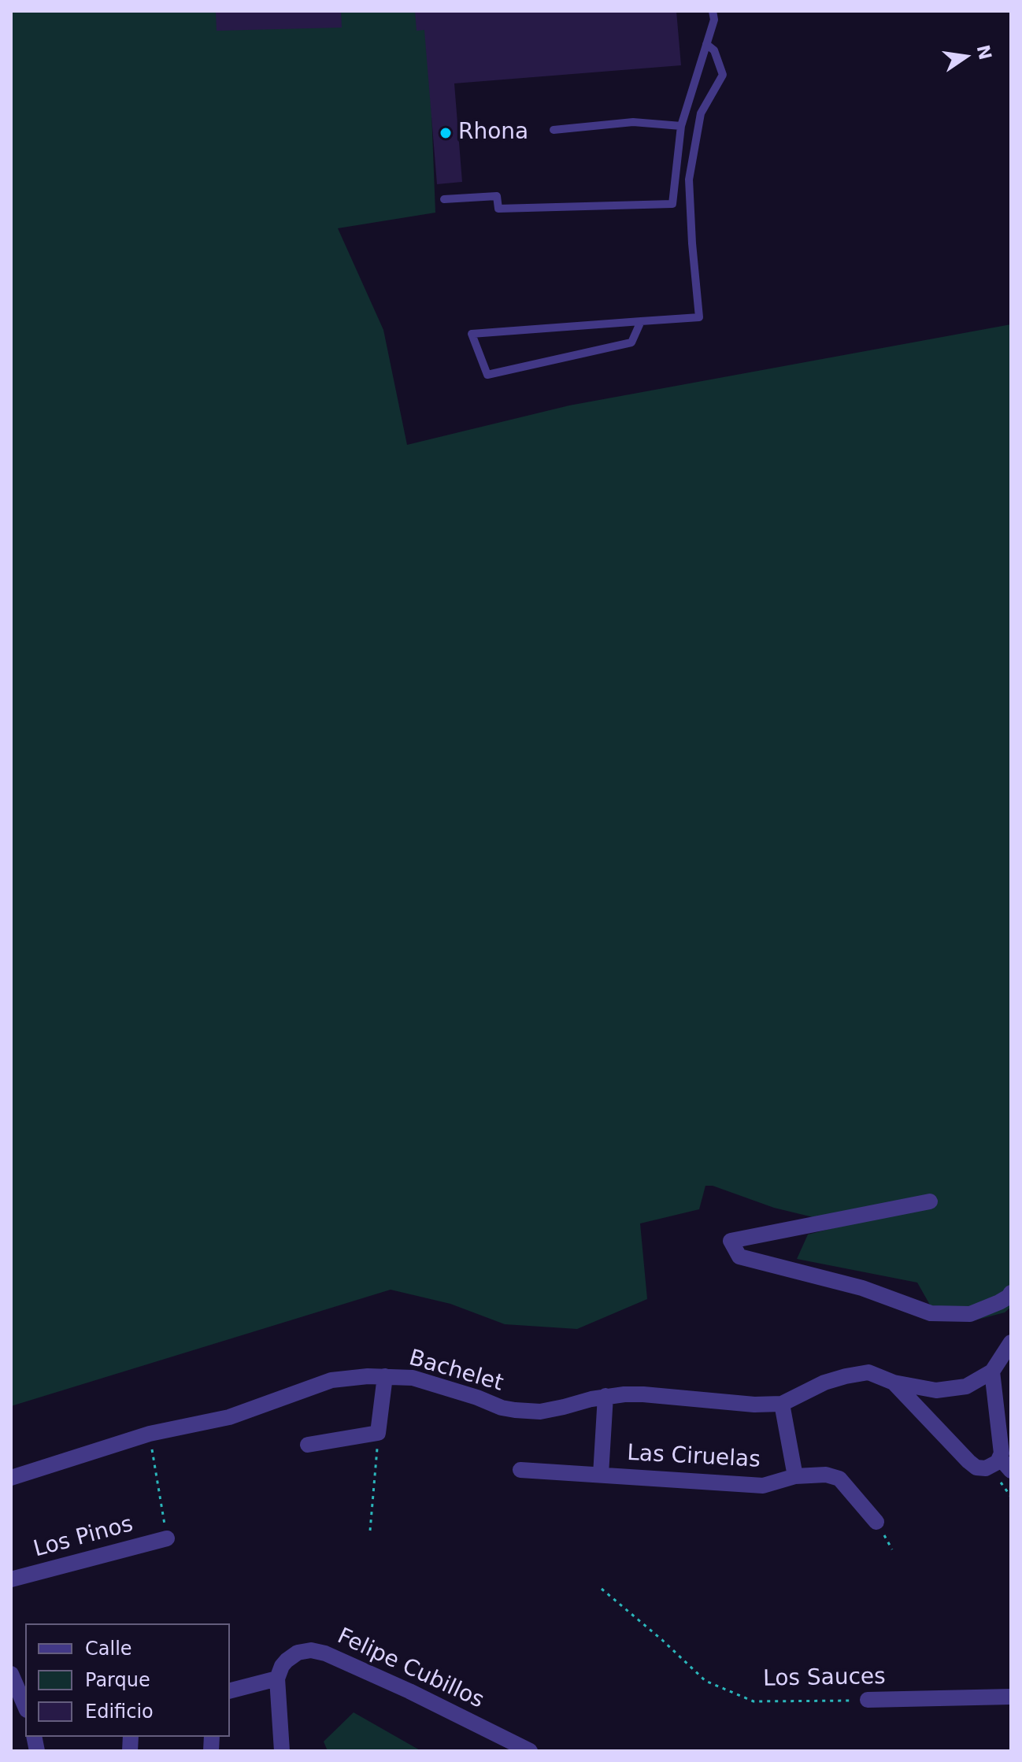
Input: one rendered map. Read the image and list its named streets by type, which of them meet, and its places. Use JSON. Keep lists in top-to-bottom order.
{
  "streets": {
    "street": [
      "Bachelet",
      "Las Ciruelas",
      "Los Pinos",
      "Felipe Cubillos",
      "Los Sauces"
    ]
  },
  "crossings": [
    ["Bachelet", "Las Ciruelas"]
  ],
  "places": ["Rhona"],
  "legend": ["Calle", "Parque", "Edificio"],
  "north": "right"
}
